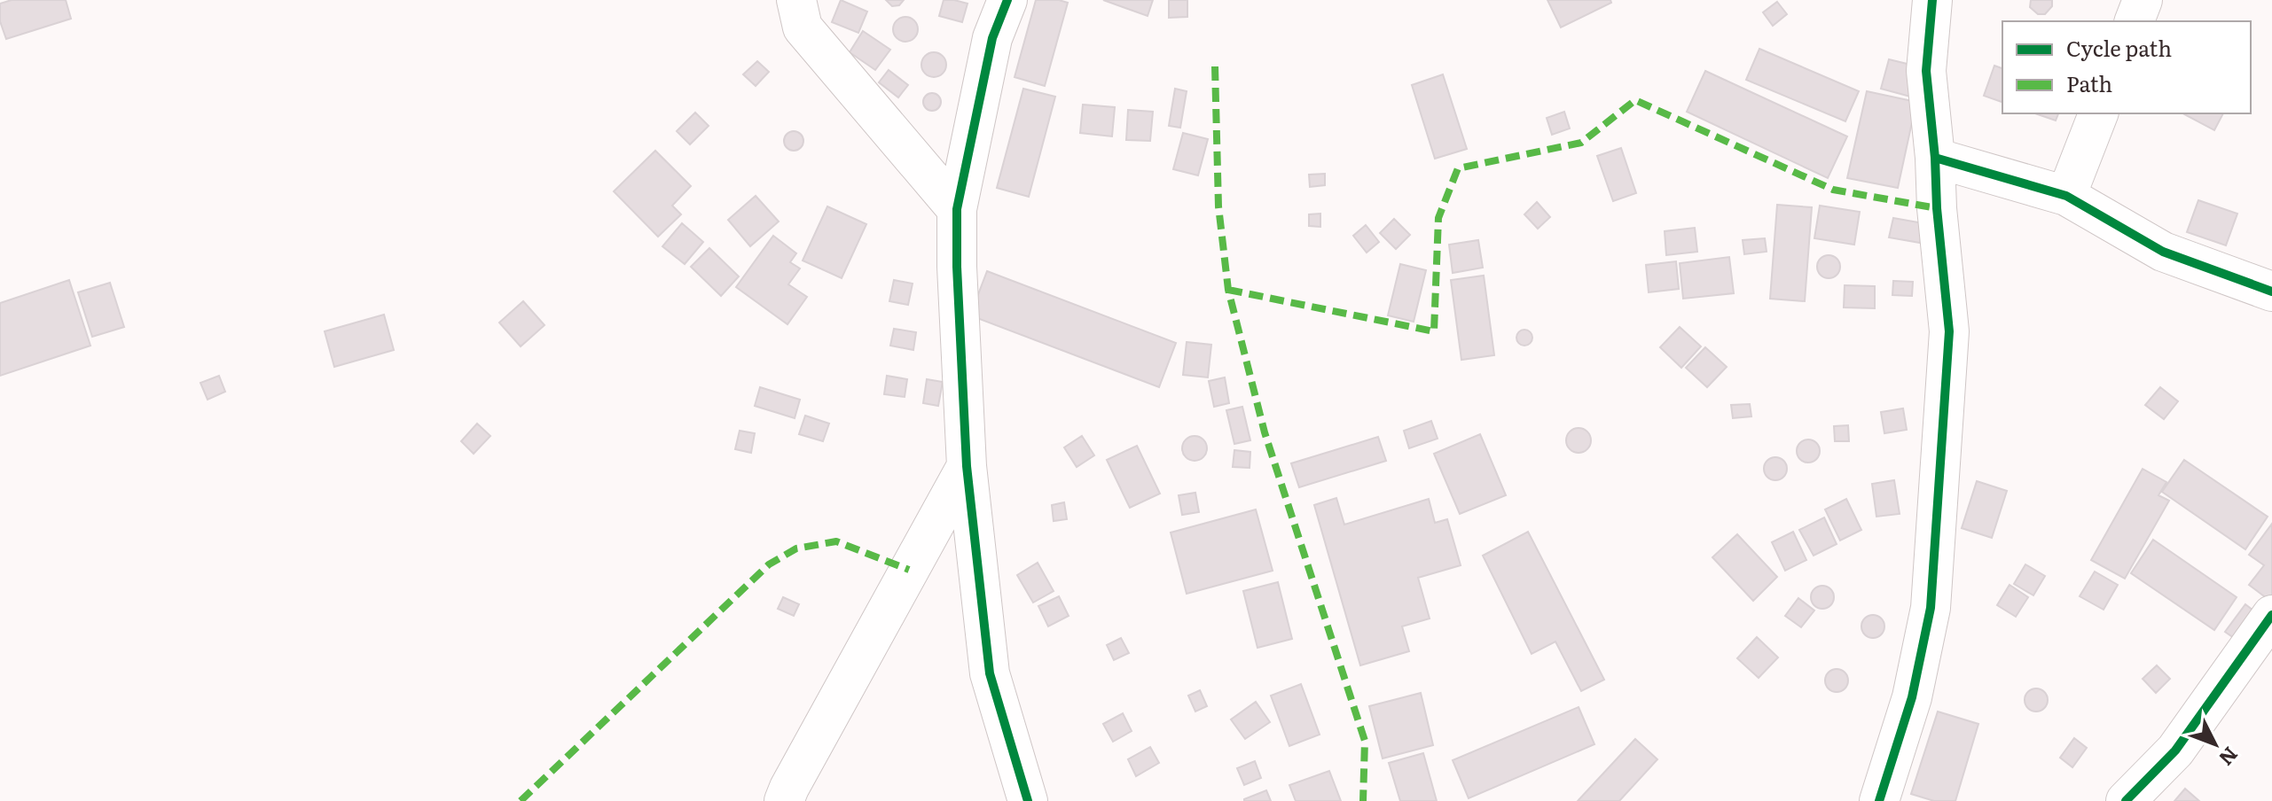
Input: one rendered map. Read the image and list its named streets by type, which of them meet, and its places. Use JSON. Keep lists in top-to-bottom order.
{
  "legend": ["Cycle path", "Path"],
  "north": "bottom right"
}
